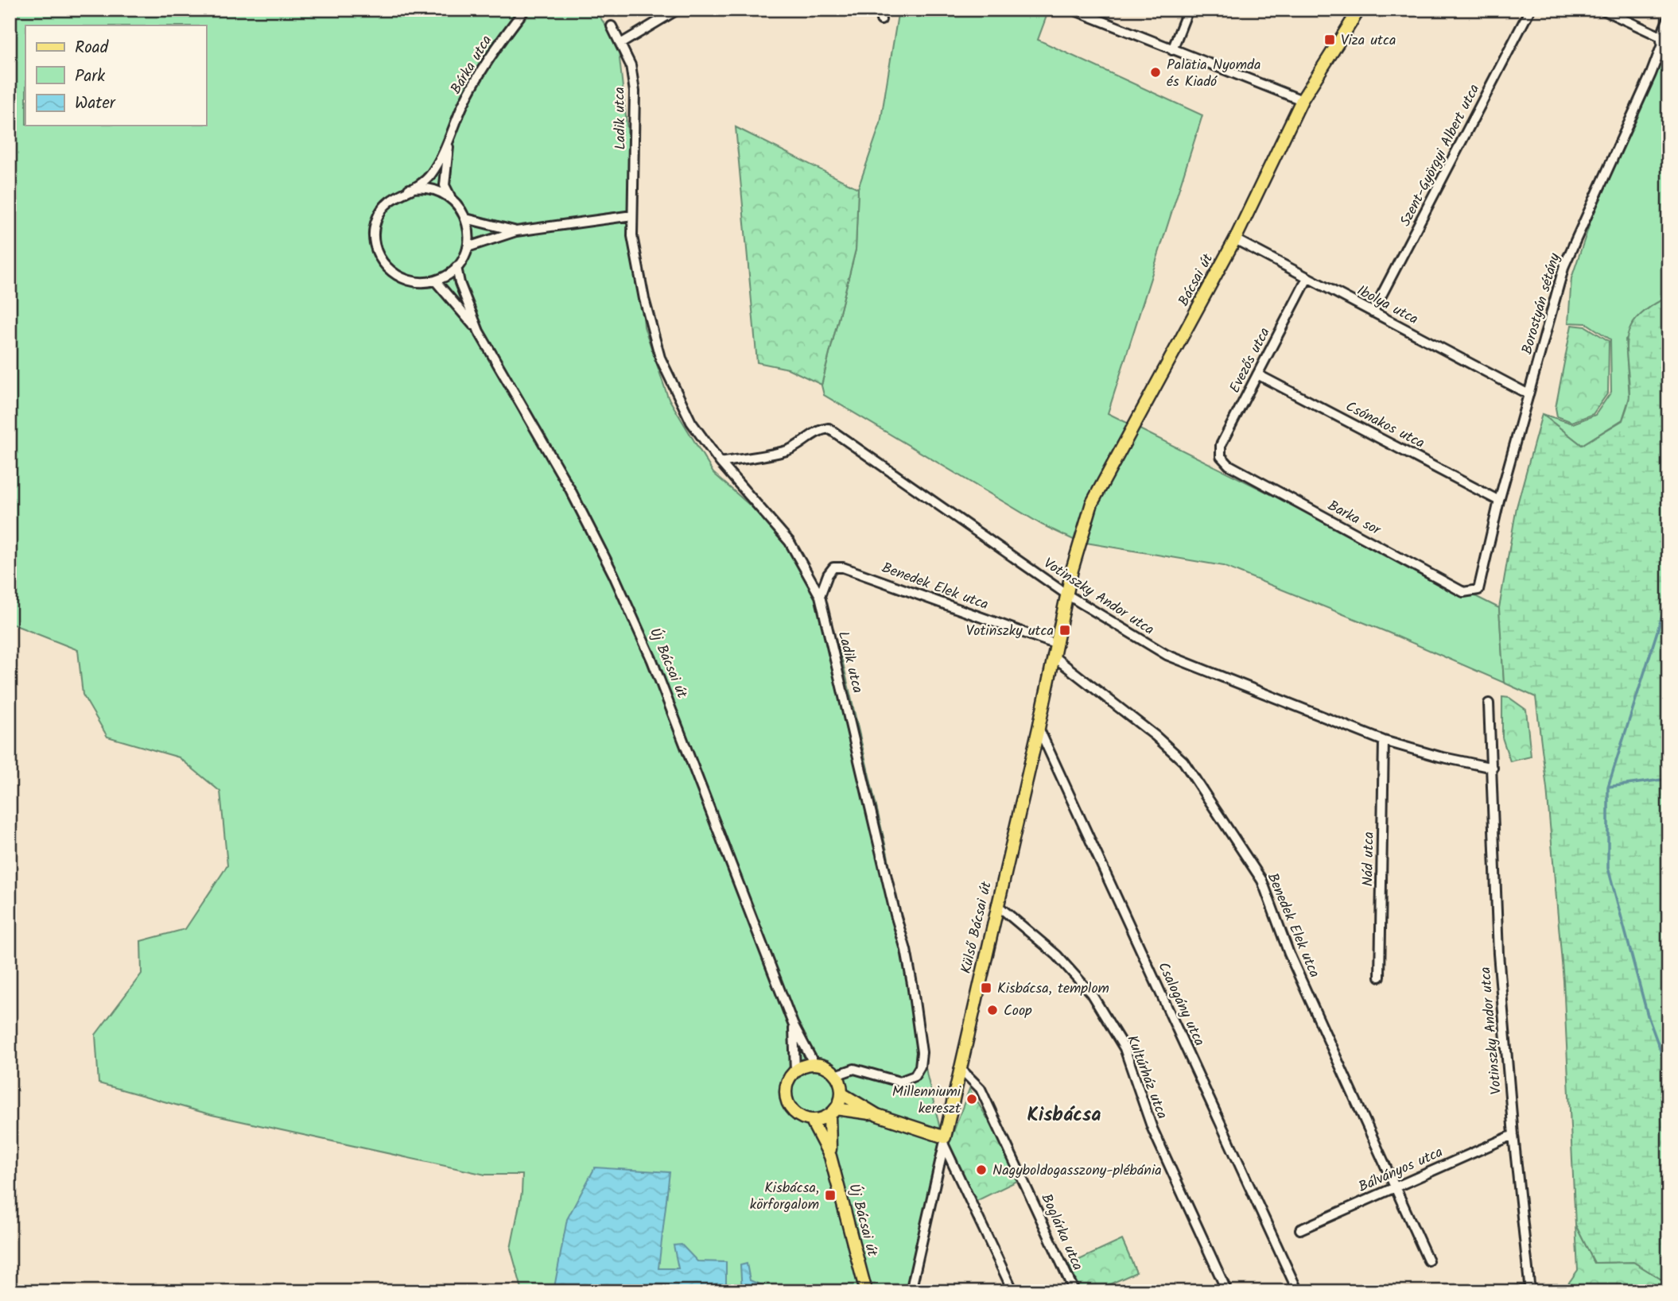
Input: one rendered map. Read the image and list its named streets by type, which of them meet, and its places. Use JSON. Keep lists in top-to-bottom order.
{
  "streets": {
    "main road": ["Bácsai út", "Új Bácsai út", "Külső Bácsai út"],
    "street": [
      "Bárka utca",
      "Ladik utca",
      "Szent-Györgyi Albert utca",
      "Borostyán sétány",
      "Ibolya utca",
      "Evezős utca",
      "Csónakos utca",
      "Barka sor",
      "Benedek Elek utca",
      "Votinszky Andor utca",
      "Nád utca",
      "Csalogány utca",
      "Kultúrház utca",
      "Bálványos utca",
      "Boglárka utca"
    ]
  },
  "crossings": [
    ["Ladik utca", "Benedek Elek utca"],
    ["Ladik utca", "Votinszky Andor utca"],
    ["Ladik utca", "Új Bácsai út"],
    ["Szent-Györgyi Albert utca", "Ibolya utca"],
    ["Bácsai út", "Ibolya utca"],
    ["Bácsai út", "Külső Bácsai út"],
    ["Borostyán sétány", "Ibolya utca"],
    ["Borostyán sétány", "Csónakos utca"],
    ["Borostyán sétány", "Barka sor"],
    ["Ibolya utca", "Evezős utca"],
    ["Evezős utca", "Csónakos utca"],
    ["Evezős utca", "Barka sor"],
    ["Benedek Elek utca", "Külső Bácsai út"],
    ["Benedek Elek utca", "Bálványos utca"],
    ["Votinszky Andor utca", "Nád utca"],
    ["Votinszky Andor utca", "Külső Bácsai út"],
    ["Votinszky Andor utca", "Bálványos utca"],
    ["Külső Bácsai út", "Csalogány utca"],
    ["Külső Bácsai út", "Kultúrház utca"],
    ["Külső Bácsai út", "Boglárka utca"]
  ],
  "districts": ["Kisbácsa"],
  "places": {
    "transit": [
      "Viza utca",
      "Votinszky utca",
      "Kisbácsa, templom",
      "Kisbácsa, körforgalom"
    ],
    "other": [
      "Palatia Nyomda és Kiadó",
      "Coop",
      "Millenniumi kereszt",
      "Nagyboldogasszony-plébánia"
    ]
  },
  "legend": ["Road", "Park", "Water"]
}
